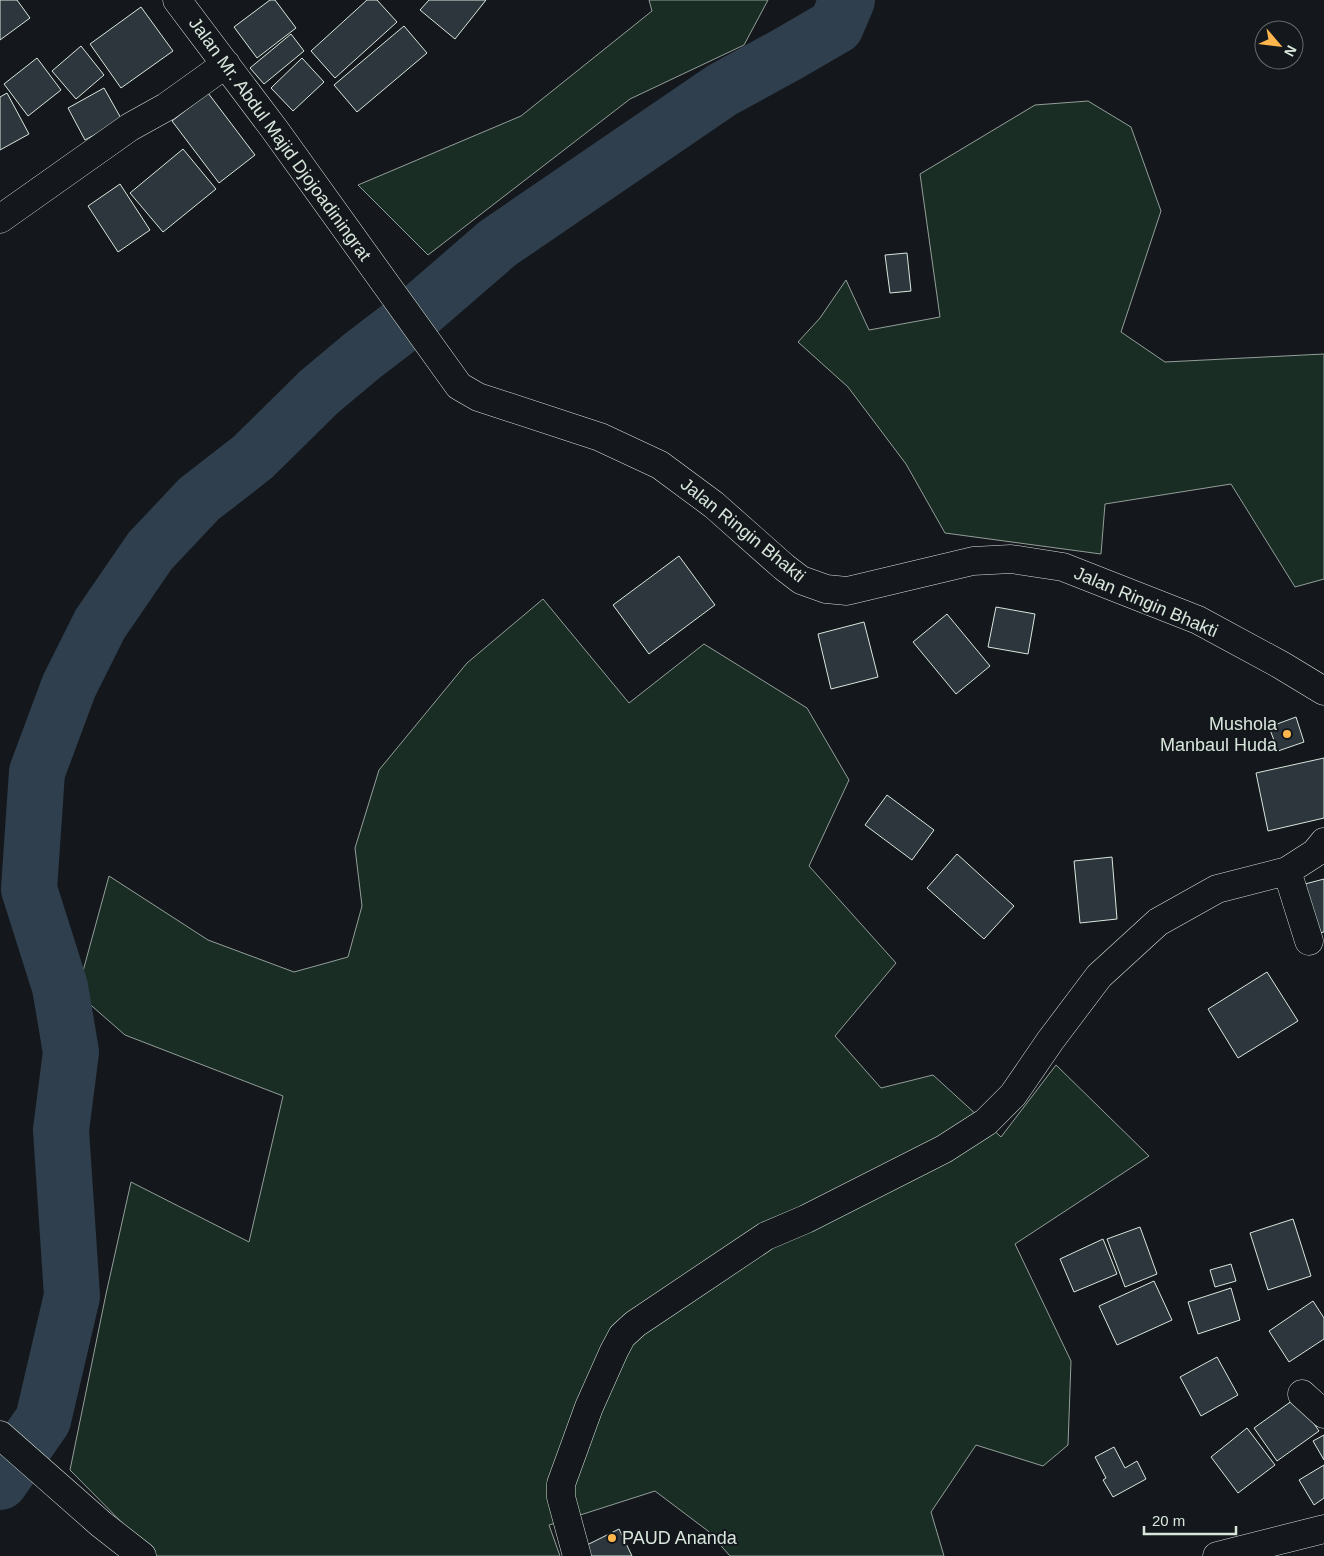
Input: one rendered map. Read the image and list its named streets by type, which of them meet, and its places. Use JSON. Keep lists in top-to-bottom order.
{
  "streets": {
    "street": ["Jalan Mr. Abdul Majid Djojoadiningrat", "Jalan Ringin Bhakti"]
  },
  "crossings": [
    ["Jalan Mr. Abdul Majid Djojoadiningrat", "Jalan Ringin Bhakti"]
  ],
  "places": ["Mushola Manbaul Huda", "PAUD Ananda"],
  "scale_bar": "20 m",
  "north": "bottom right"
}
